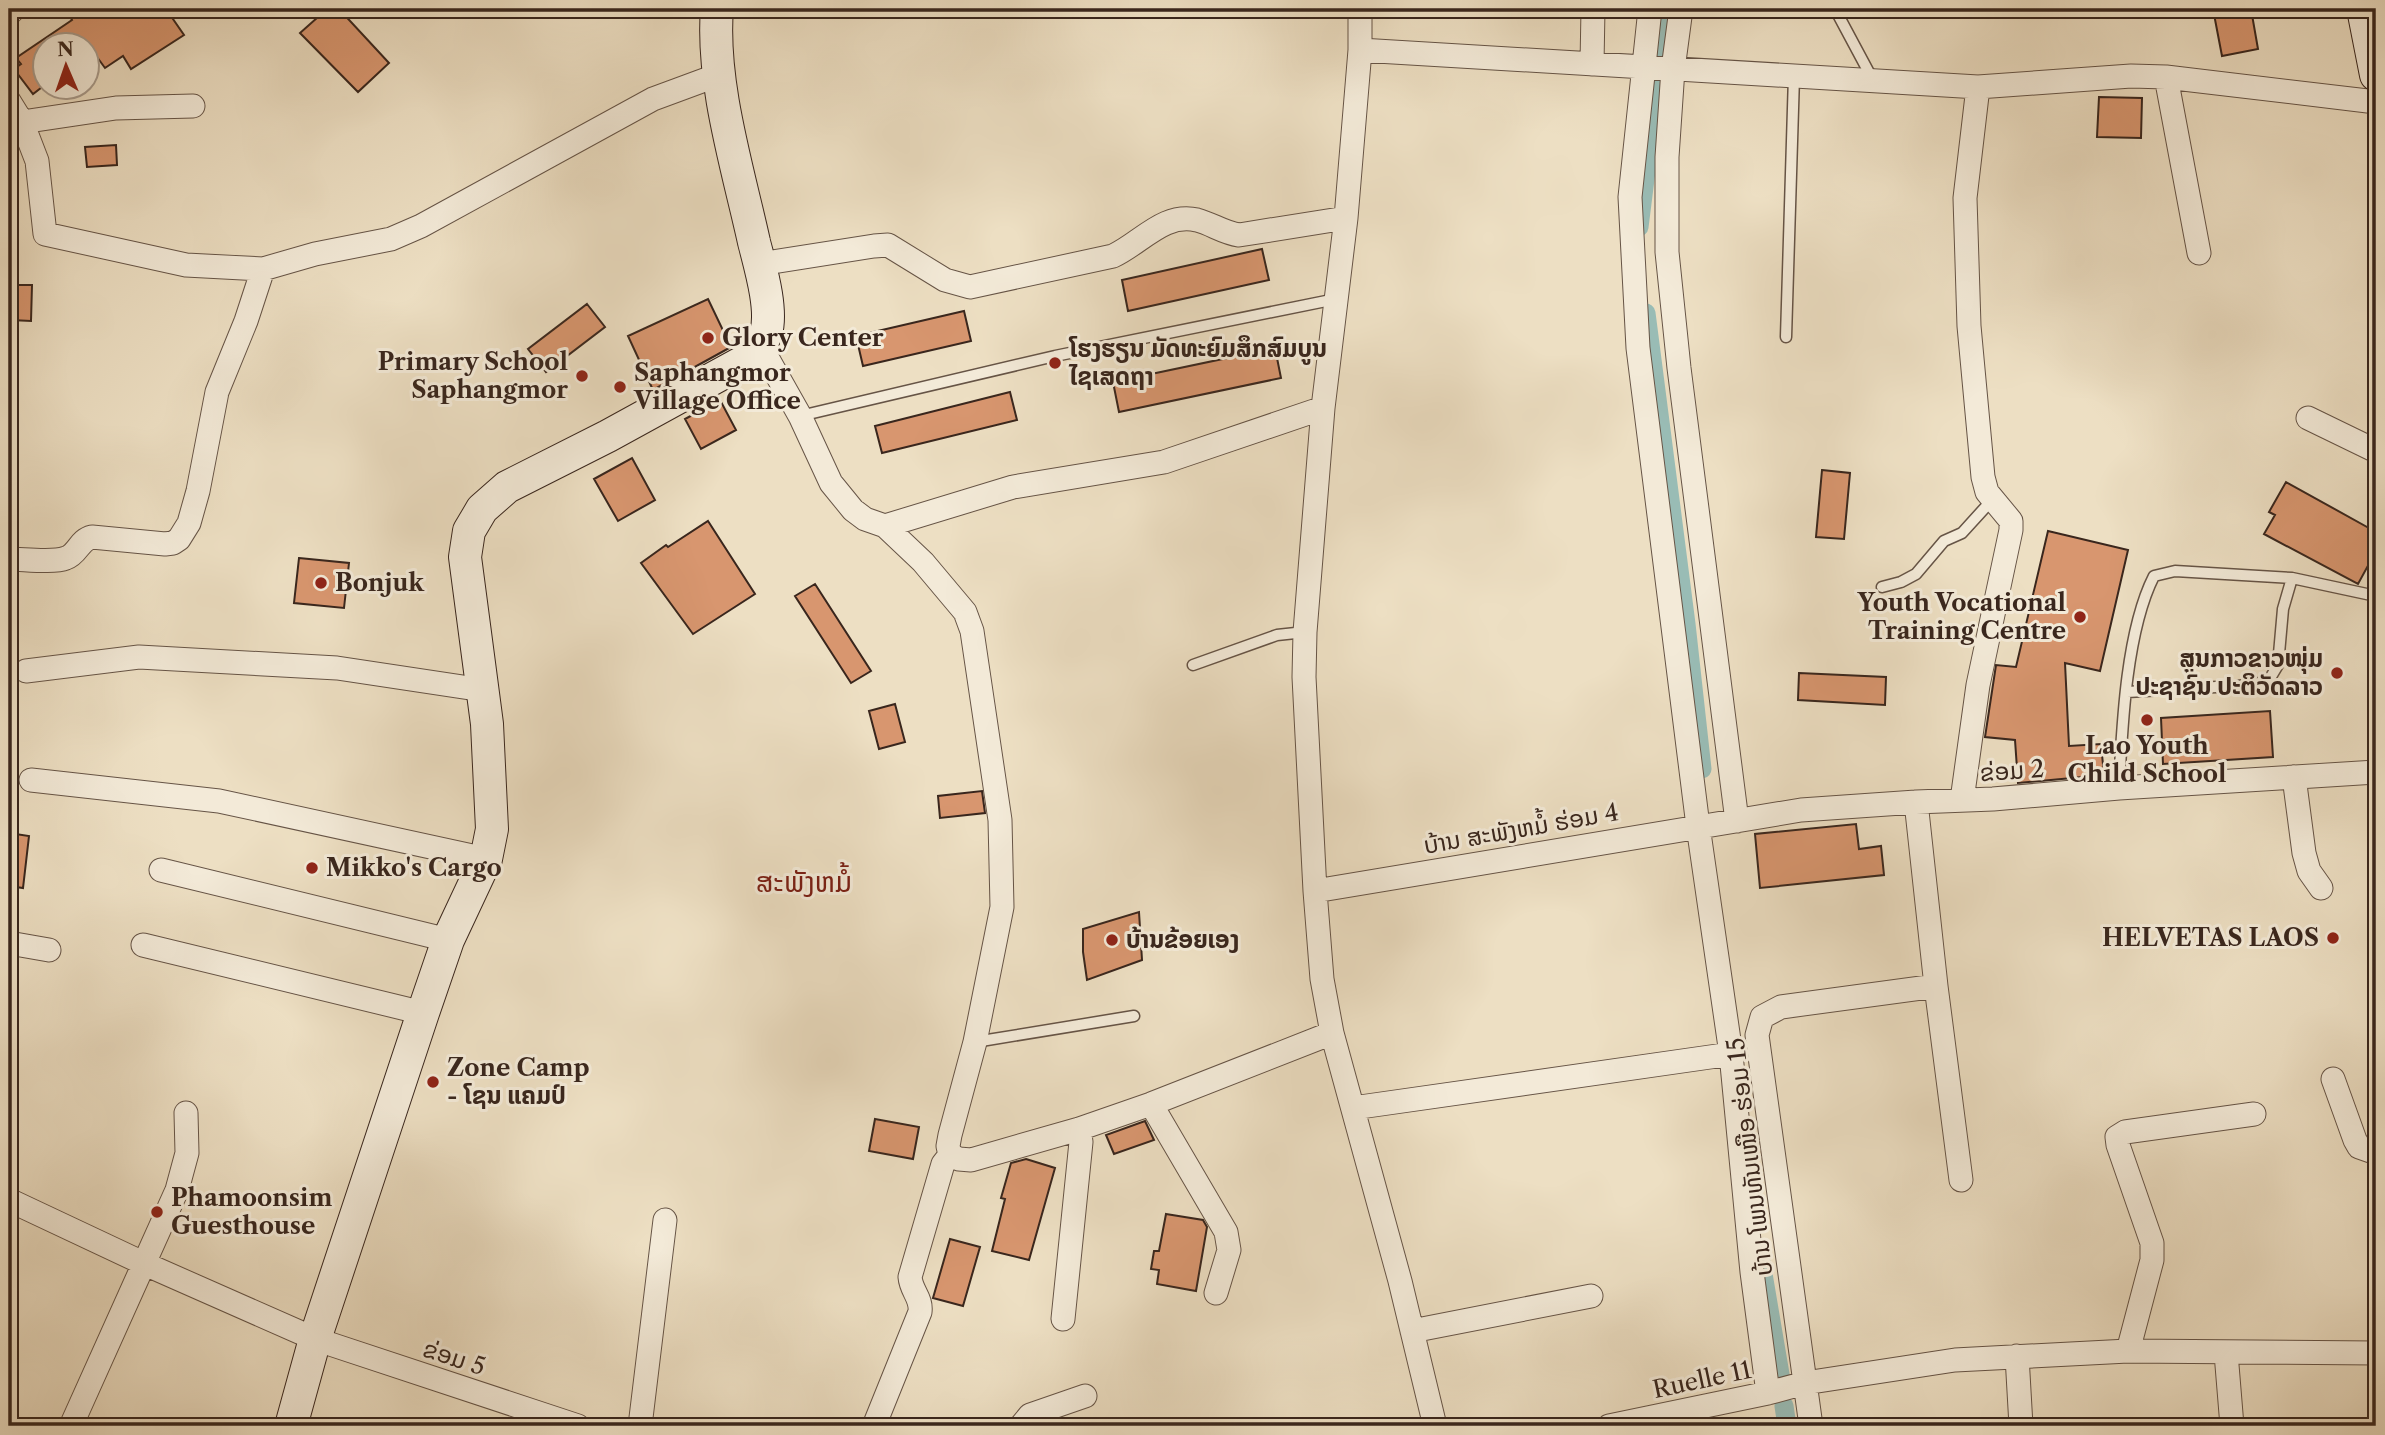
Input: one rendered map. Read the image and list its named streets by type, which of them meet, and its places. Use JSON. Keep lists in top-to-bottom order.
{
  "streets": {
    "street": [
      "ຂ່ອມ 2",
      "ບ້ານ ສະພັງຫມໍ້ ຮ່ອມ 4",
      "ບ້ານ ໂພນທັນເໜືອ ຮ່ອມ 15",
      "ຂ່ອມ 5",
      "Ruelle 11"
    ]
  },
  "crossings": [
    ["ຂ່ອມ 2", "ບ້ານ ສະພັງຫມໍ້ ຮ່ອມ 4"],
    ["ບ້ານ ໂພນທັນເໜືອ ຮ່ອມ 15", "Ruelle 11"]
  ],
  "districts": ["ສະພັງຫມໍ້"],
  "places": [
    "Glory Center",
    "ໂຮງຮຽນ ມັດທະຍົມສຶກສົມບູນ ໄຊເສດຖາ",
    "Primary School Saphangmor",
    "Saphangmor Village Office",
    "Bonjuk",
    "Youth Vocational Training Centre",
    "ສູນກາວຂາວໜຸ່ມ ປະຊາຊົນ ປະຕິວັດລາວ",
    "Lao Youth Child School",
    "Mikko's Cargo",
    "HELVETAS LAOS",
    "ບ້ານຂ້ອຍເອງ",
    "Zone Camp - ໂຊນ ແຄມປ໌",
    "Phamoonsim Guesthouse"
  ],
  "north": "top"
}
